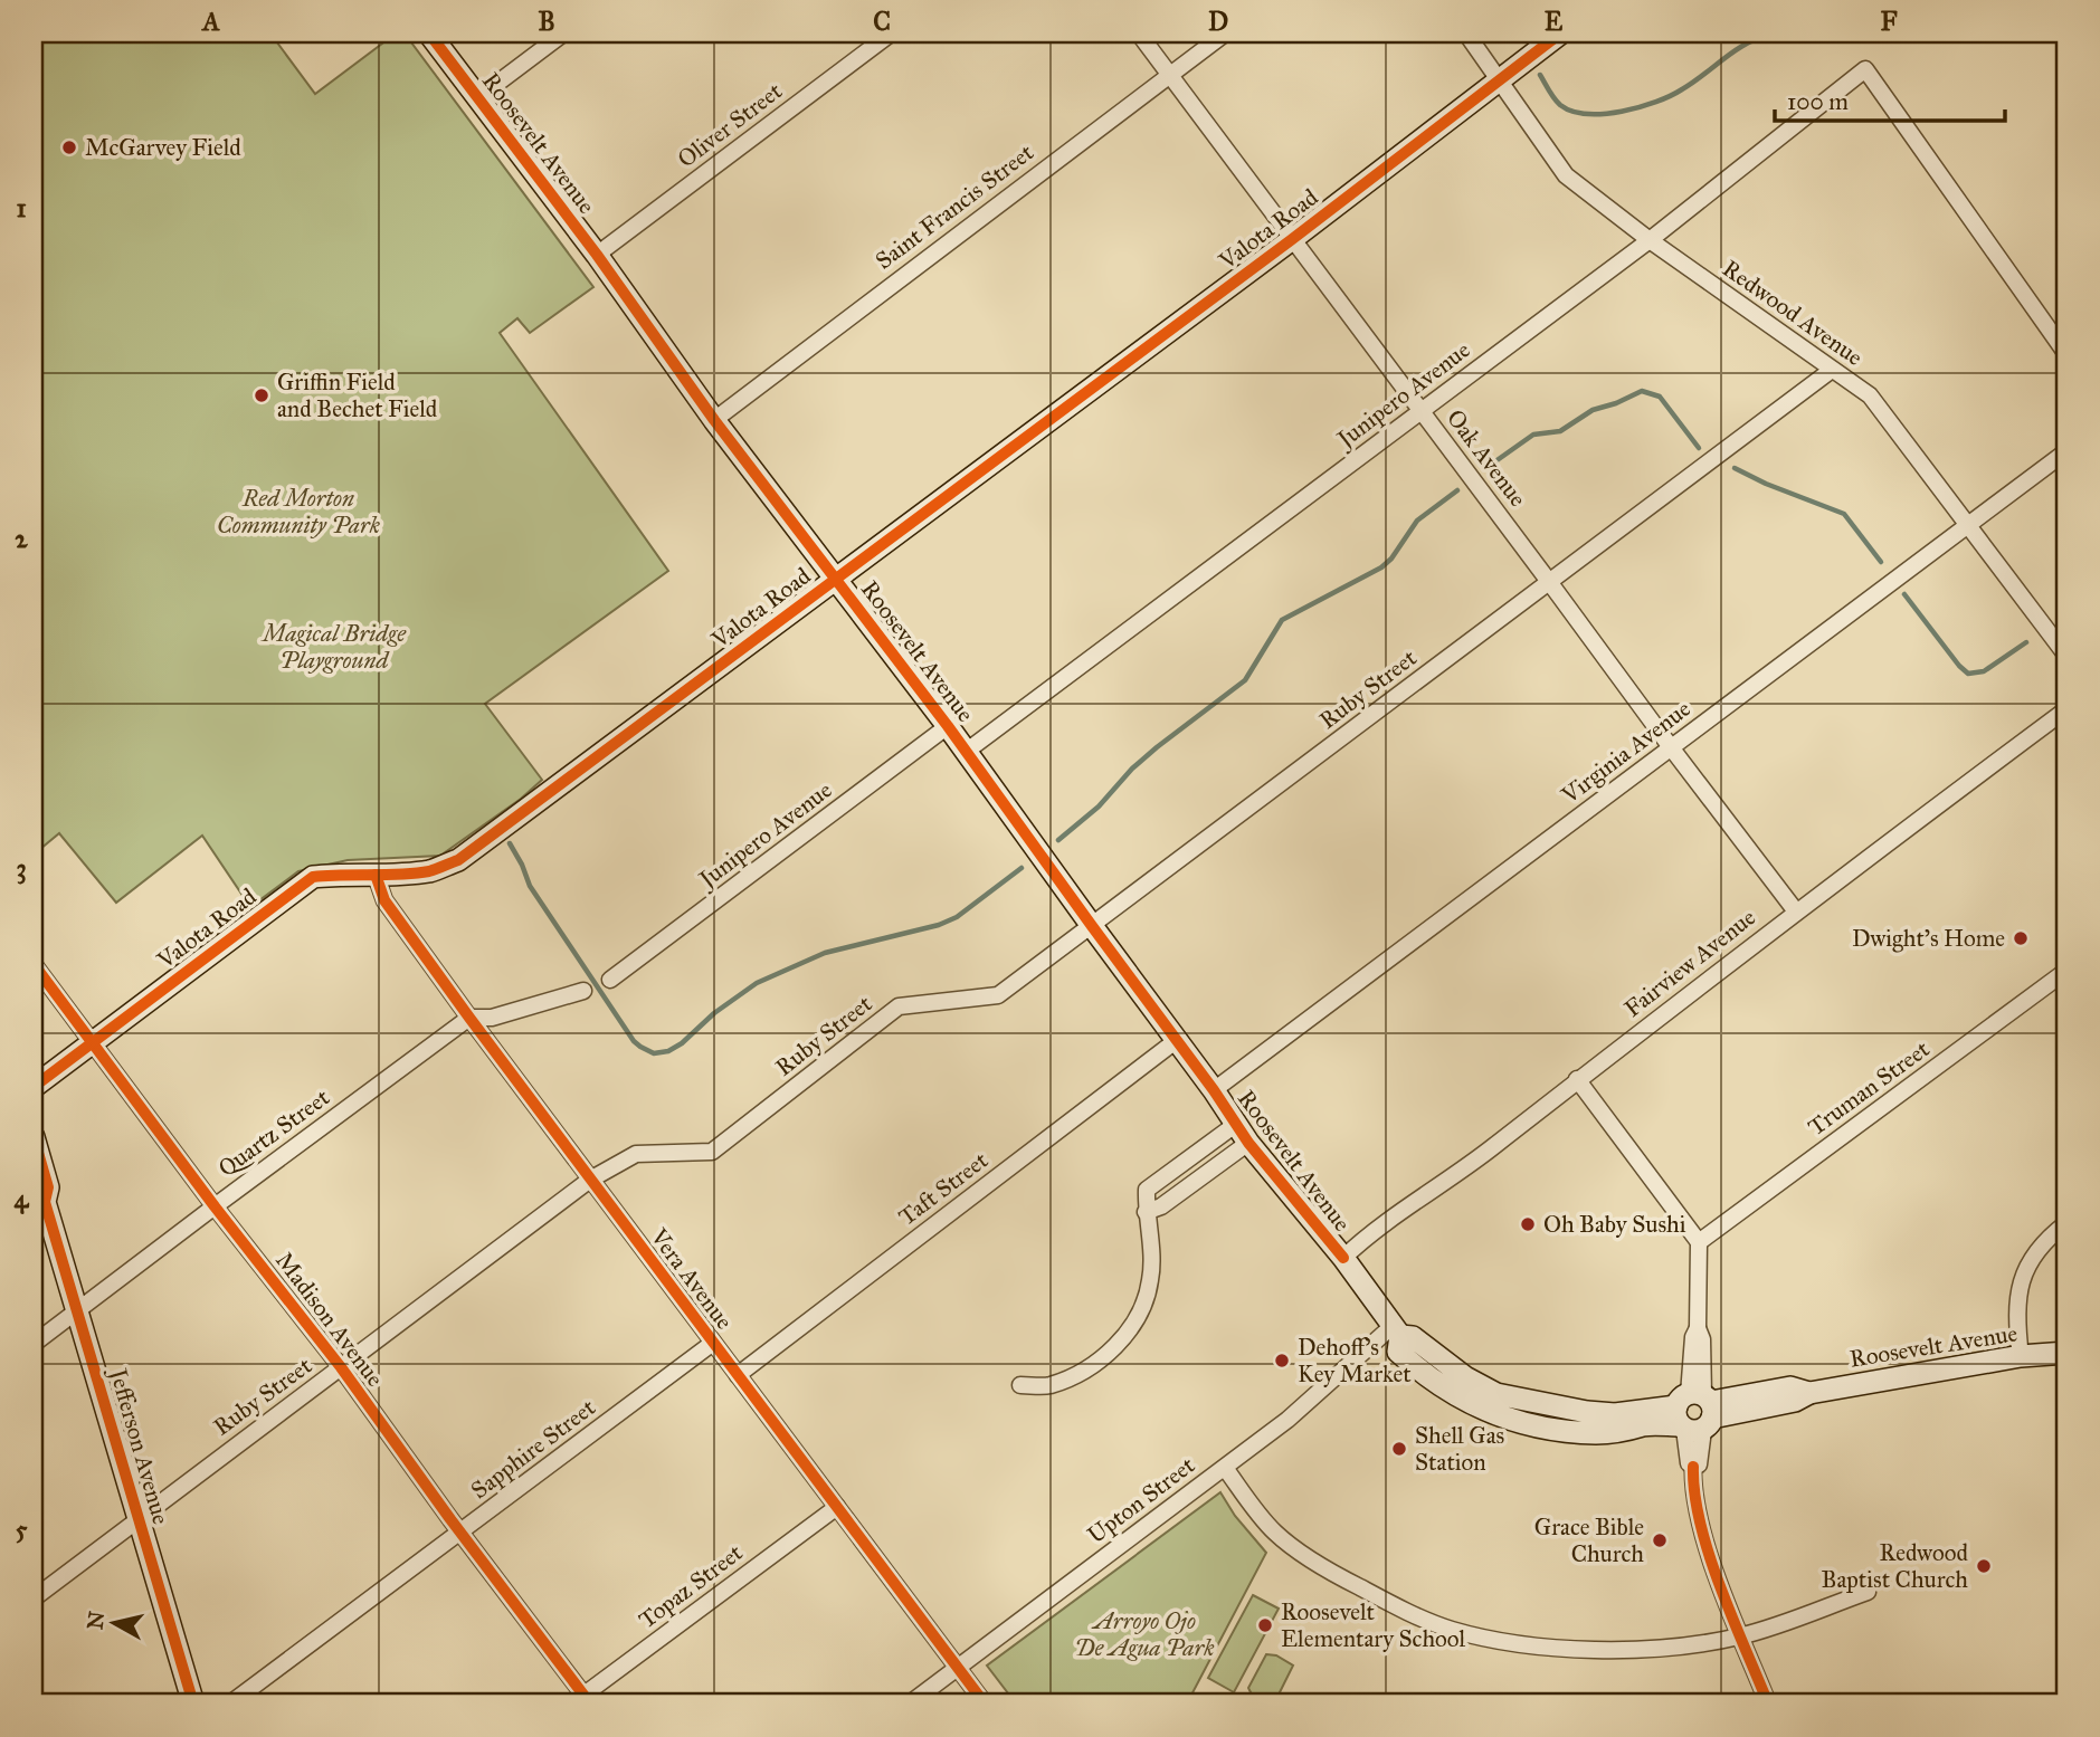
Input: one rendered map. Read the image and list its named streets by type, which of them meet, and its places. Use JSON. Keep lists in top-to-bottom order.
{
  "streets": {
    "street": [
      "Oliver Street",
      "Roosevelt Avenue",
      "Saint Francis Street",
      "Valota Road",
      "Redwood Avenue",
      "Junipero Avenue",
      "Oak Avenue",
      "Ruby Street",
      "Virginia Avenue",
      "Fairview Avenue",
      "Truman Street",
      "Quartz Street",
      "Taft Street",
      "Vera Avenue",
      "Madison Avenue",
      "Jefferson Avenue",
      "Sapphire Street",
      "Upton Street",
      "Topaz Street"
    ]
  },
  "crossings": [
    ["Oliver Street", "Roosevelt Avenue"],
    ["Roosevelt Avenue", "Saint Francis Street"],
    ["Roosevelt Avenue", "Valota Road"],
    ["Roosevelt Avenue", "Junipero Avenue"],
    ["Roosevelt Avenue", "Ruby Street"],
    ["Roosevelt Avenue", "Virginia Avenue"],
    ["Roosevelt Avenue", "Fairview Avenue"],
    ["Roosevelt Avenue", "Taft Street"],
    ["Roosevelt Avenue", "Upton Street"],
    ["Saint Francis Street", "Oak Avenue"],
    ["Valota Road", "Redwood Avenue"],
    ["Valota Road", "Oak Avenue"],
    ["Valota Road", "Vera Avenue"],
    ["Valota Road", "Madison Avenue"],
    ["Redwood Avenue", "Junipero Avenue"],
    ["Redwood Avenue", "Ruby Street"],
    ["Redwood Avenue", "Virginia Avenue"],
    ["Junipero Avenue", "Oak Avenue"],
    ["Oak Avenue", "Ruby Street"],
    ["Oak Avenue", "Virginia Avenue"],
    ["Oak Avenue", "Fairview Avenue"],
    ["Ruby Street", "Vera Avenue"],
    ["Ruby Street", "Madison Avenue"],
    ["Ruby Street", "Jefferson Avenue"],
    ["Quartz Street", "Vera Avenue"],
    ["Quartz Street", "Madison Avenue"],
    ["Quartz Street", "Jefferson Avenue"],
    ["Taft Street", "Vera Avenue"],
    ["Vera Avenue", "Sapphire Street"],
    ["Vera Avenue", "Upton Street"],
    ["Vera Avenue", "Topaz Street"],
    ["Madison Avenue", "Sapphire Street"],
    ["Madison Avenue", "Topaz Street"]
  ],
  "parks": ["Red Morton Community Park", "Magical Bridge Playground", "Arroyo Ojo De Agua Park"],
  "places": [
    "McGarvey Field",
    "Griffin Field and Bechet Field",
    "Dwight's Home",
    "Oh Baby Sushi",
    "Dehoff's Key Market",
    "Shell Gas Station",
    "Grace Bible Church",
    "Redwood Baptist Church",
    "Roosevelt Elementary School"
  ],
  "scale_bar": "100 m",
  "north": "left",
  "grid": {
    "columns": [
      "A",
      "B",
      "C",
      "D",
      "E",
      "F"
    ],
    "rows": [
      "1",
      "2",
      "3",
      "4",
      "5"
    ]
  }
}
